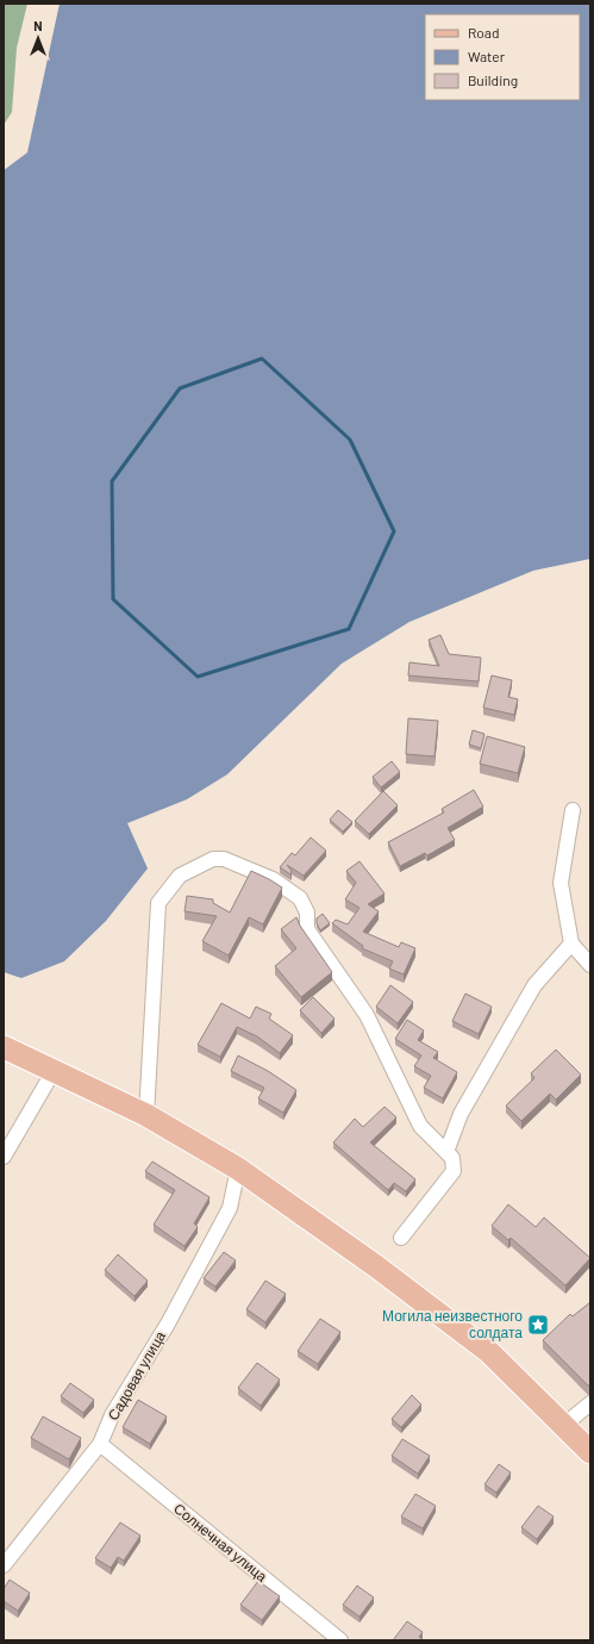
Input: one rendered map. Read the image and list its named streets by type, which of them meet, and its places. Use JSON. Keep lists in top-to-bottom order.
{
  "streets": {
    "street": ["Садовая улица", "Солнечная улица"]
  },
  "crossings": [
    ["Садовая улица", "Солнечная улица"]
  ],
  "places": {
    "place": ["Могила неизвестного солдата"]
  },
  "legend": ["Road", "Water", "Building"],
  "north": "top"
}
